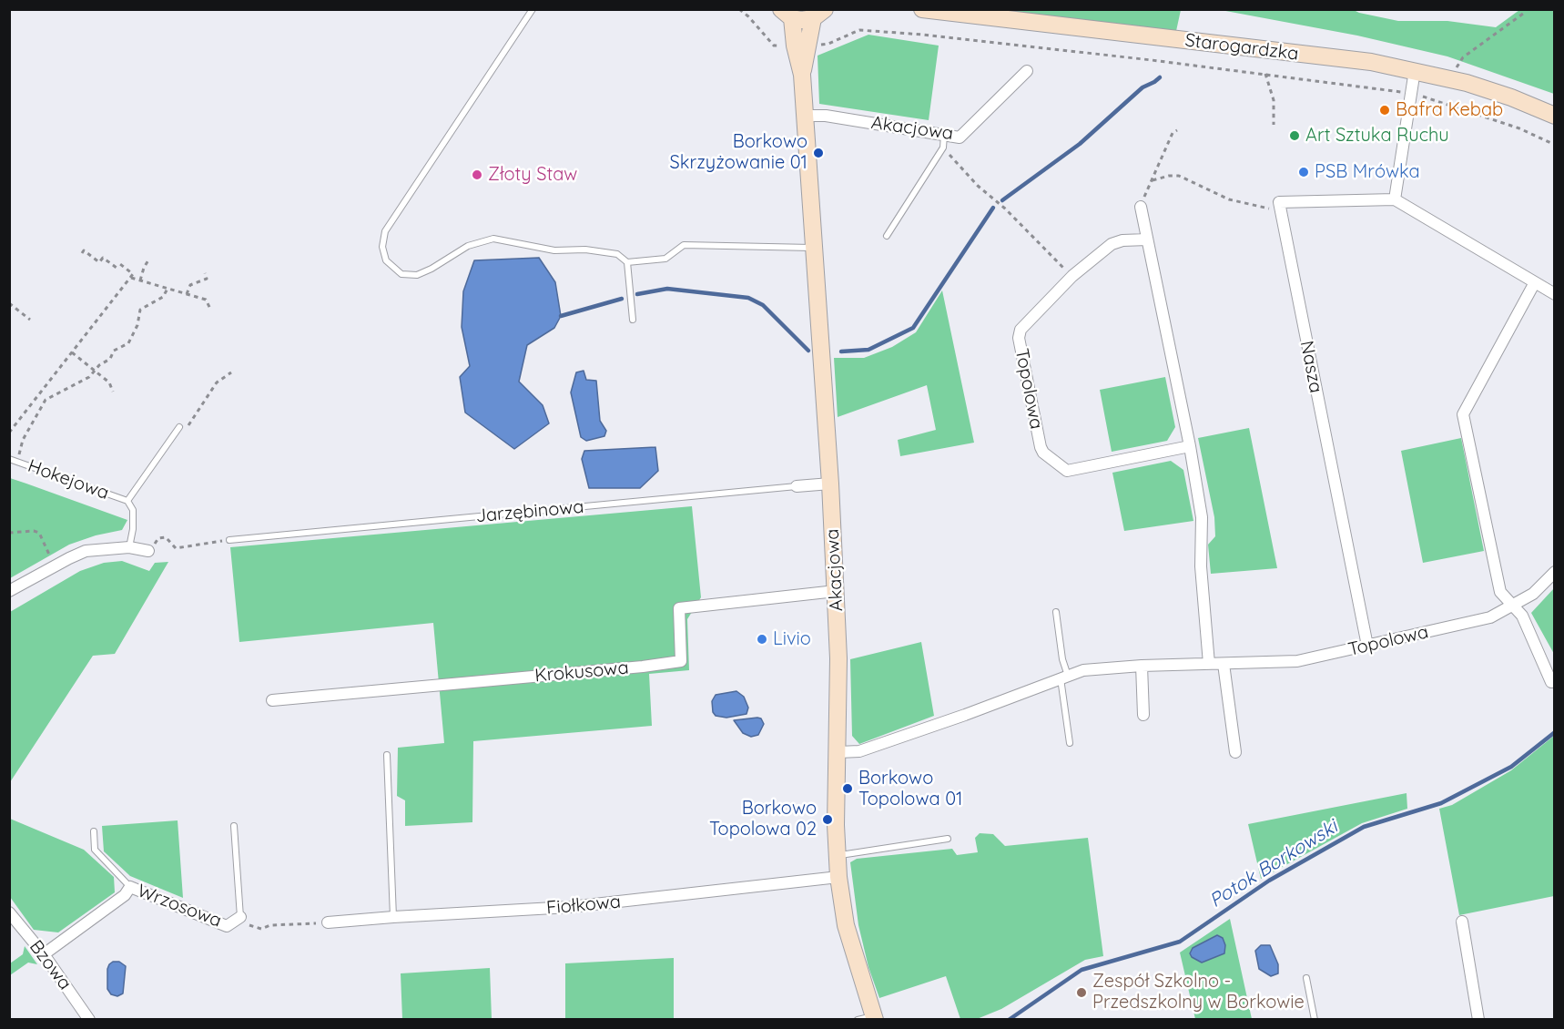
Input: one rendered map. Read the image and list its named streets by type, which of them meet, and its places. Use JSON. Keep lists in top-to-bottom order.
{
  "streets": {
    "street": [
      "Starogardzka",
      "Akacjowa",
      "Nasza",
      "Topolowa",
      "Jarzębinowa",
      "Krokusowa",
      "Fiołkowa",
      "Wrzosowa",
      "Bzowa"
    ],
    "lane": ["Hokejowa"]
  },
  "crossings": [
    ["Akacjowa", "Topolowa"],
    ["Akacjowa", "Jarzębinowa"],
    ["Akacjowa", "Krokusowa"],
    ["Akacjowa", "Fiołkowa"],
    ["Nasza", "Topolowa"],
    ["Wrzosowa", "Bzowa"]
  ],
  "water": ["Potok Borkowski"],
  "places": [
    "Bafra Kebab",
    "Art Sztuka Ruchu",
    "Borkowo Skrzyżowanie 01",
    "PSB Mrówka",
    "Złoty Staw",
    "Livio",
    "Borkowo Topolowa 01",
    "Borkowo Topolowa 02",
    "Zespół Szkolno - Przedszkolny w Borkowie"
  ]
}
